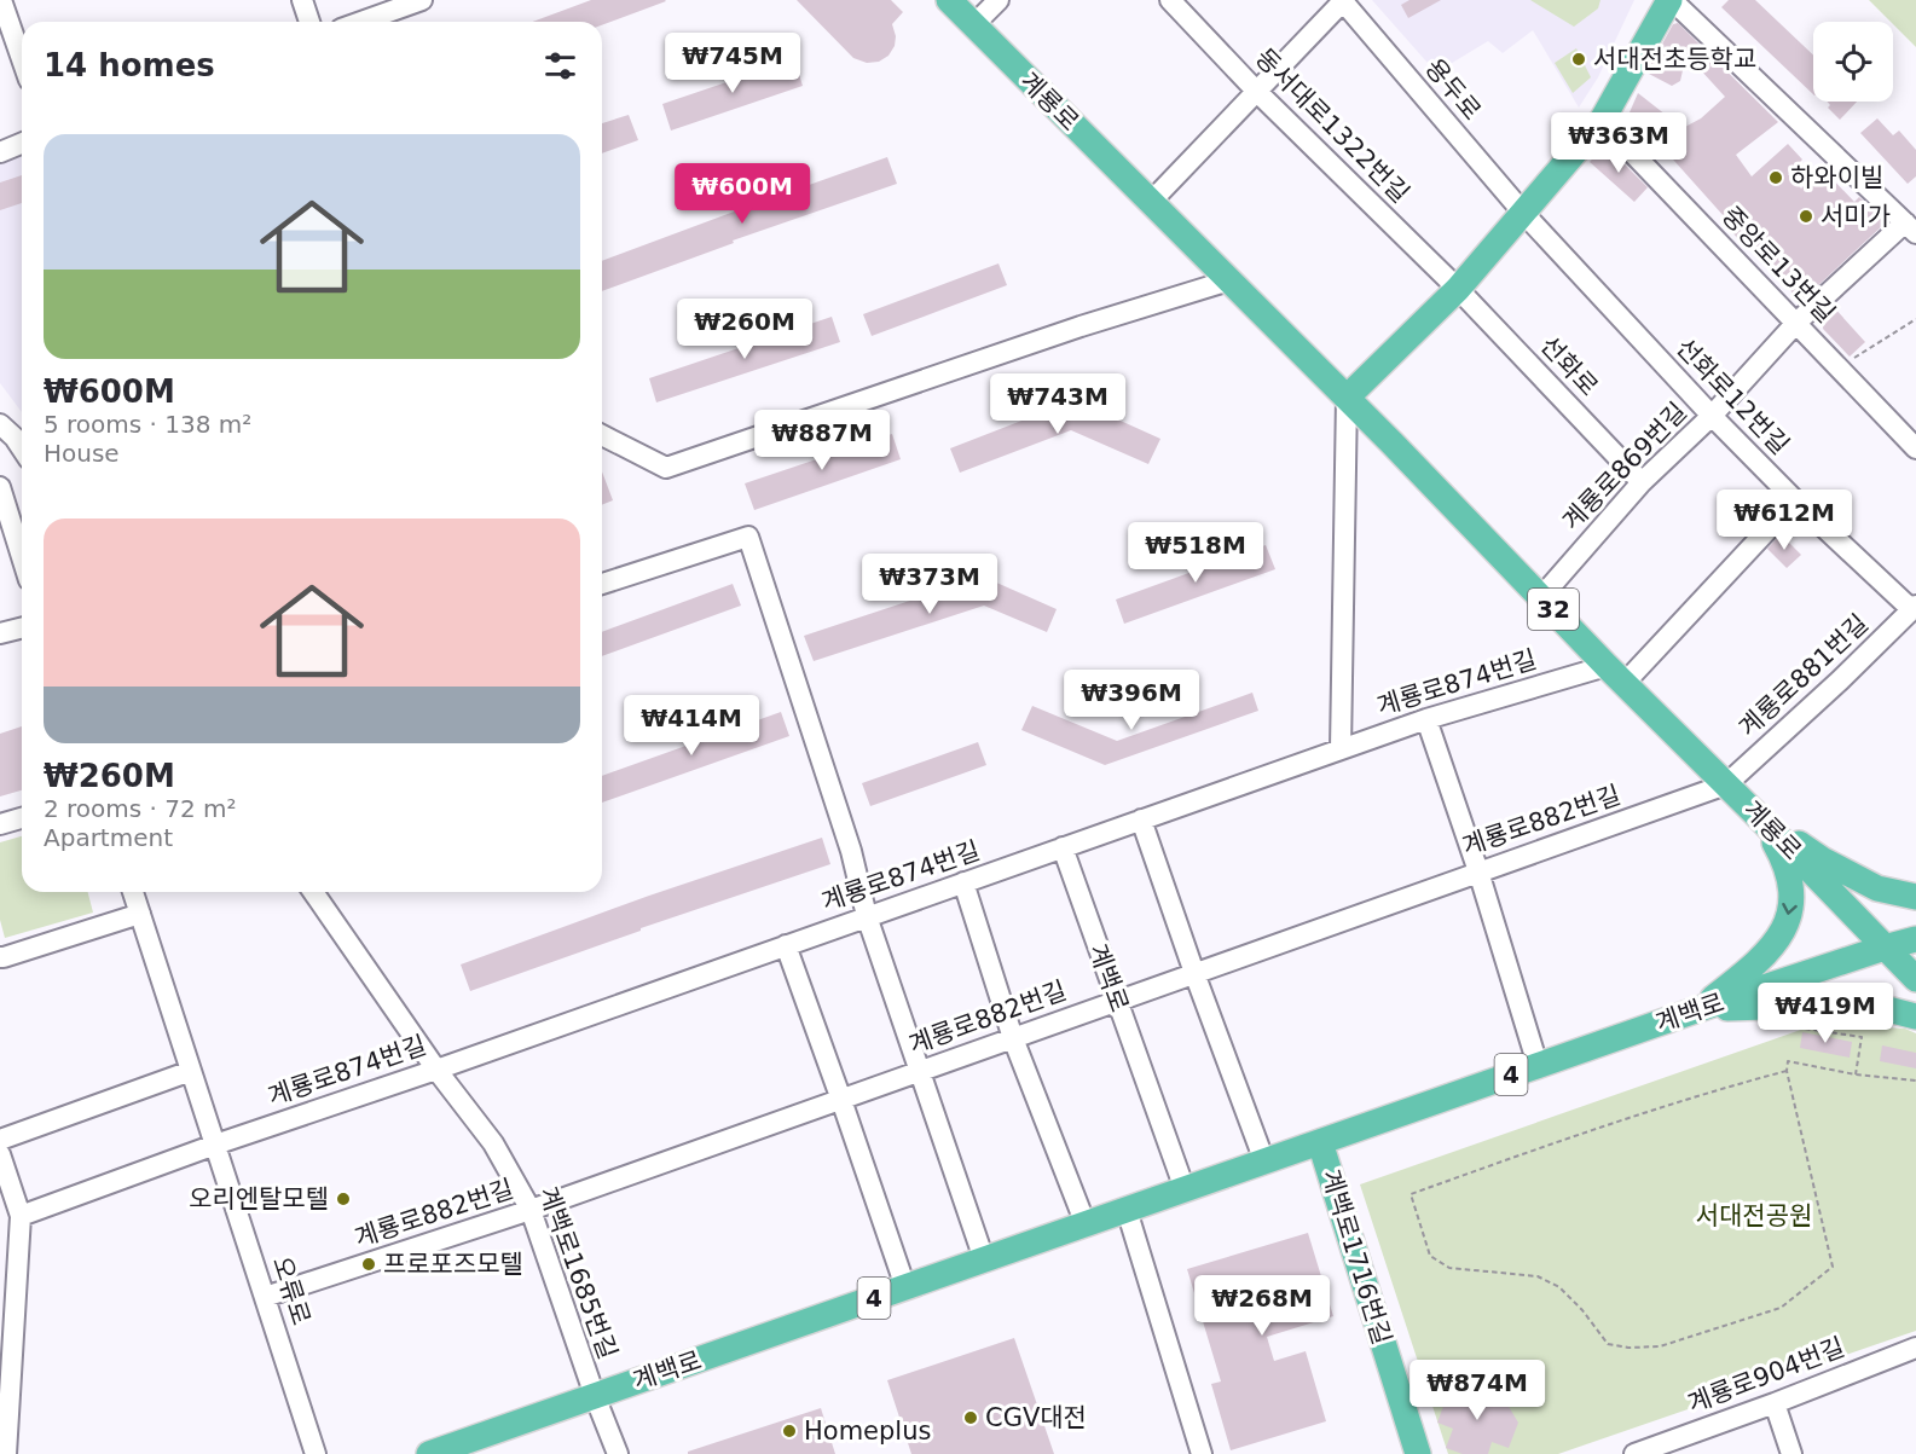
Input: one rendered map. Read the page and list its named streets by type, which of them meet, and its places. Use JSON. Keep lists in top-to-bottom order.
{
  "streets": {
    "main road": [
      "계룡로",
      "32",
      "계백로",
      "4",
      "계백로1716번길"
    ],
    "street": [
      "용두로",
      "동서대로1322번길",
      "중앙로13번길",
      "선화로",
      "선화로12번길",
      "계룡로869번길",
      "계룡로881번길",
      "계룡로874번길",
      "계룡로882번길",
      "계백로1685번길",
      "오류로",
      "계룡로904번길"
    ]
  },
  "crossings": [
    ["용두로", "선화로12번길"],
    ["계룡로", "계룡로869번길"],
    ["계룡로", "계룡로881번길"],
    ["계룡로", "계룡로874번길"],
    ["계룡로", "계룡로882번길"],
    ["계룡로", "계백로"],
    ["동서대로1322번길", "선화로"],
    ["중앙로13번길", "계룡로869번길"],
    ["선화로", "계룡로869번길"],
    ["선화로12번길", "계룡로869번길"],
    ["선화로12번길", "계룡로881번길"],
    ["계룡로881번길", "계룡로882번길"],
    ["계룡로874번길", "계백로"],
    ["계룡로874번길", "계백로1685번길"],
    ["계룡로874번길", "오류로"],
    ["계룡로882번길", "계백로"],
    ["계룡로882번길", "계백로1685번길"],
    ["계룡로882번길", "오류로"],
    ["계백로", "계백로1716번길"],
    ["계백로", "계백로1685번길"]
  ],
  "parks": ["서대전공원"],
  "places": [
    "서대전초등학교",
    "하와이빌",
    "서미가",
    "오리엔탈모텔",
    "프로포즈모텔",
    "CGV대전",
    "Homeplus"
  ],
  "page": {
    "heading": "14 homes",
    "price": [
      "₩745M",
      "₩363M",
      "₩600M",
      "₩260M",
      "₩743M",
      "₩887M",
      "₩612M",
      "₩518M",
      "₩373M",
      "₩396M",
      "₩414M",
      "₩419M",
      "₩268M",
      "₩874M"
    ],
    "list": [
      {
        "name": "₩600M",
        "note": "5 rooms · 138 m² · House"
      },
      {
        "name": "₩260M",
        "note": "2 rooms · 72 m² · Apartment"
      }
    ]
  }
}
